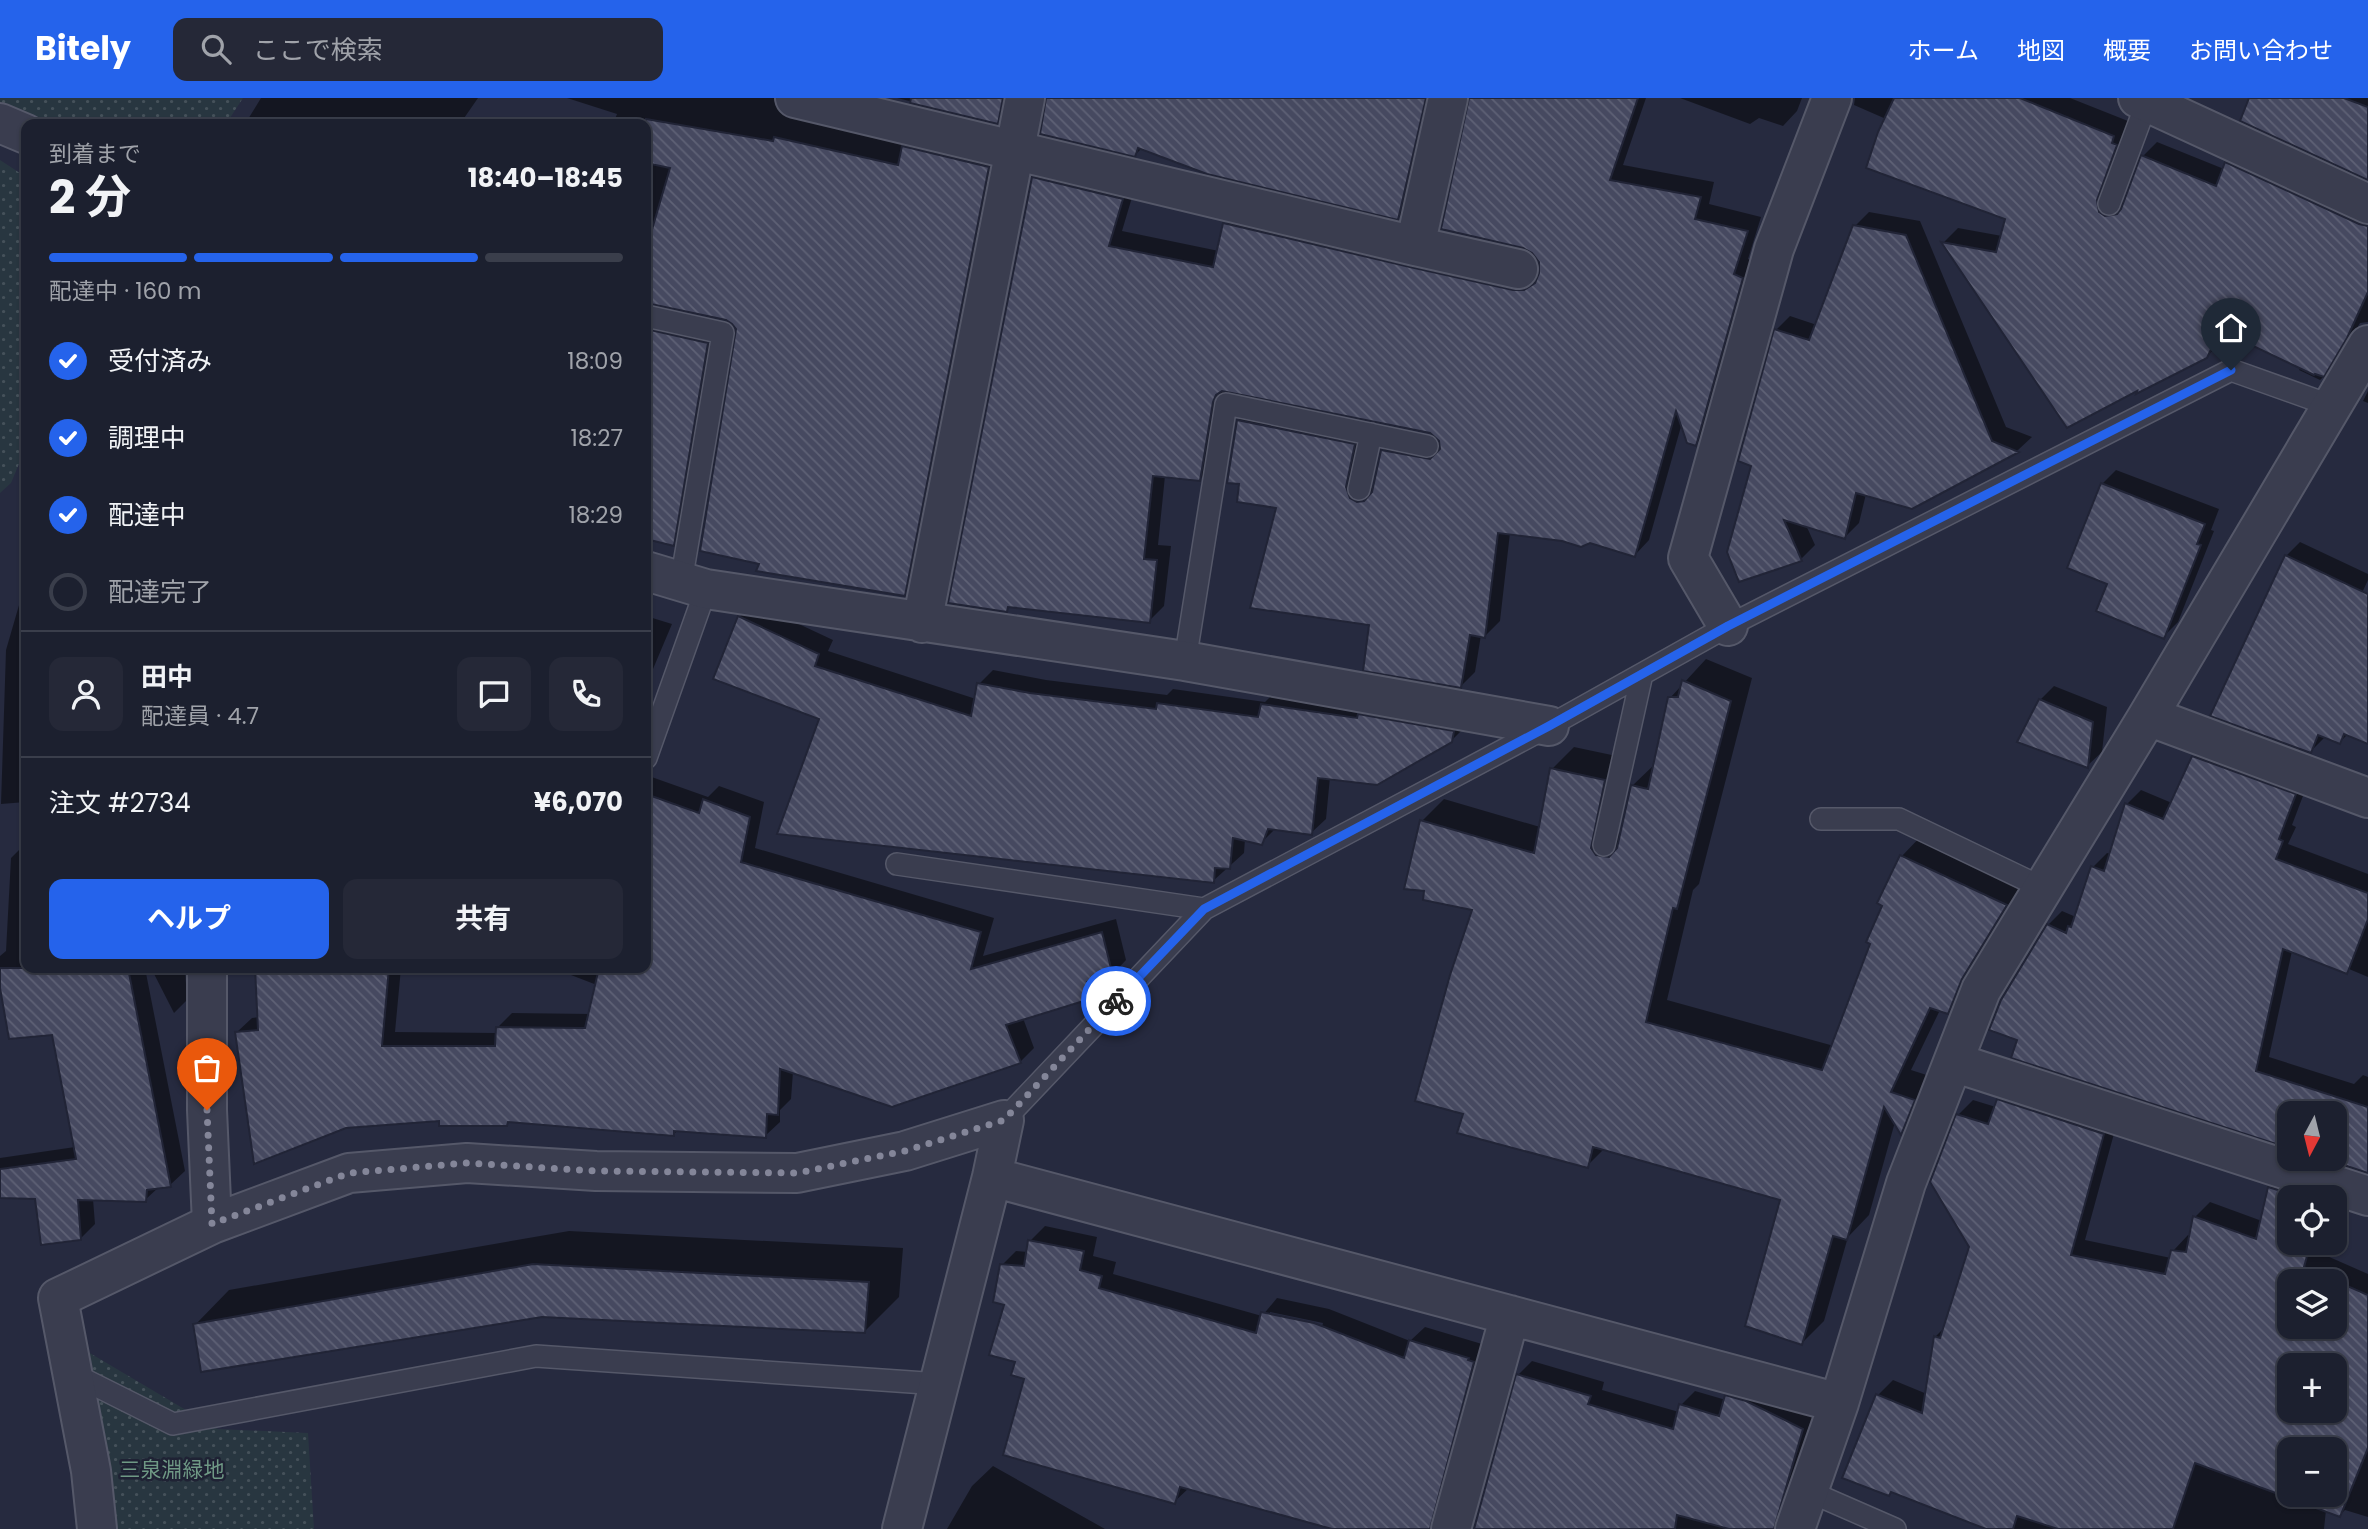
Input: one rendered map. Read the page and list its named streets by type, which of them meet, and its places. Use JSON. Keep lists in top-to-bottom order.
{
  "parks": ["三泉淵緑地"],
  "north": "bottom",
  "page": {
    "header": "Bitely",
    "search": "ここで検索",
    "nav": [
      "ホーム",
      "地図",
      "概要",
      "お問い合わせ"
    ],
    "heading": ["2 分", "到着まで", "18:40–18:45"],
    "panel": [
      "田中",
      "配達員 · 4.7",
      "注文 #2734",
      "¥6,070"
    ],
    "bar": "配達中 · 160 m",
    "list": [
      ["受付済み", "18:09"],
      ["調理中", "18:27"],
      ["配達中", "18:29"],
      "配達完了"
    ],
    "buttons": ["ヘルプ", "共有"],
    "map_buttons": ["+", "−"]
  }
}
